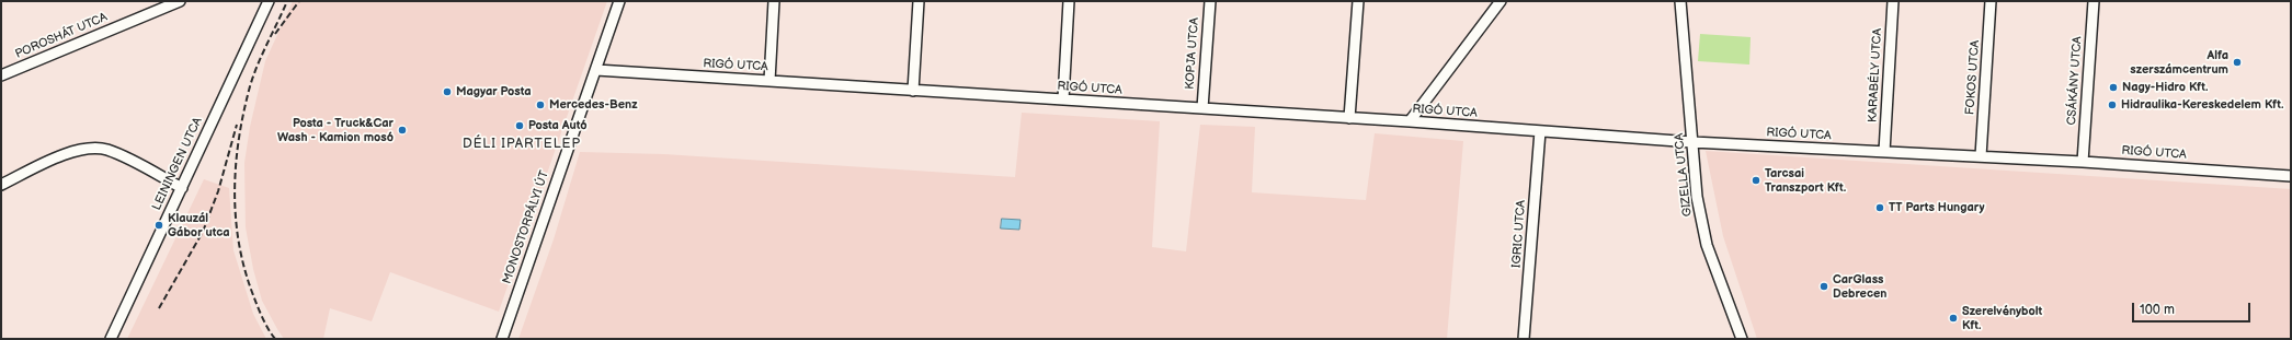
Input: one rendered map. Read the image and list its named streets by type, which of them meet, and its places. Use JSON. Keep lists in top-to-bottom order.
{
  "streets": {
    "street": [
      "POROSHÁT UTCA",
      "KOPJA UTCA",
      "RIGÓ UTCA",
      "KARABÉLY UTCA",
      "FOKOS UTCA",
      "CSÁKÁNY UTCA",
      "LEININGEN UTCA",
      "GIZELLA UTCA",
      "MONOSTORPÁLYI ÚT",
      "IGRIC UTCA"
    ]
  },
  "crossings": [
    ["KOPJA UTCA", "RIGÓ UTCA"],
    ["RIGÓ UTCA", "KARABÉLY UTCA"],
    ["RIGÓ UTCA", "FOKOS UTCA"],
    ["RIGÓ UTCA", "CSÁKÁNY UTCA"],
    ["RIGÓ UTCA", "GIZELLA UTCA"],
    ["RIGÓ UTCA", "MONOSTORPÁLYI ÚT"],
    ["RIGÓ UTCA", "IGRIC UTCA"]
  ],
  "districts": ["DÉLI IPARTELEP"],
  "places": [
    "Alfa szerszámcentrum",
    "Nagy-Hidro Kft.",
    "Magyar Posta",
    "Mercedes-Benz",
    "Hidraulika-Kereskedelem Kft.",
    "Posta Autó",
    "Posta - Truck&Car Wash - Kamion mosó",
    "Tarcsai Transzport Kft.",
    "TT Parts Hungary",
    "Klauzál Gábor utca",
    "CarGlass Debrecen",
    "Szerelvénybolt Kft."
  ],
  "scale_bar": "100 m"
}
